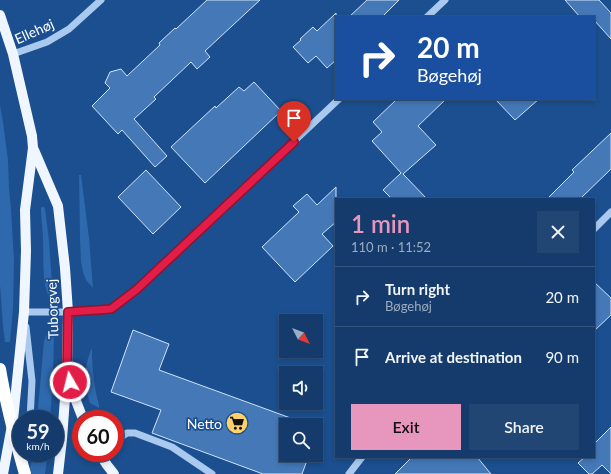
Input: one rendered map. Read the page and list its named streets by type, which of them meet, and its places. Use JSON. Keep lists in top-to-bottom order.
{
  "streets": {
    "main road": ["Tuborgvej"],
    "street": ["Ellehøj"]
  },
  "crossings": [
    ["Ellehøj", "Tuborgvej"]
  ],
  "places": {
    "supermarket": ["Netto"]
  },
  "north": "bottom right",
  "page": {
    "turn": ["20 m", "Bøgehøj"],
    "heading": ["1 min", "110 m · 11:52"],
    "list": [
      {
        "name": "Turn right",
        "note": "Bøgehøj",
        "value": "20 m"
      },
      {
        "name": "Arrive at destination",
        "value": "90 m"
      }
    ],
    "buttons": ["Exit", "Share"],
    "speed": "59 km/h",
    "limit": "60"
  }
}
